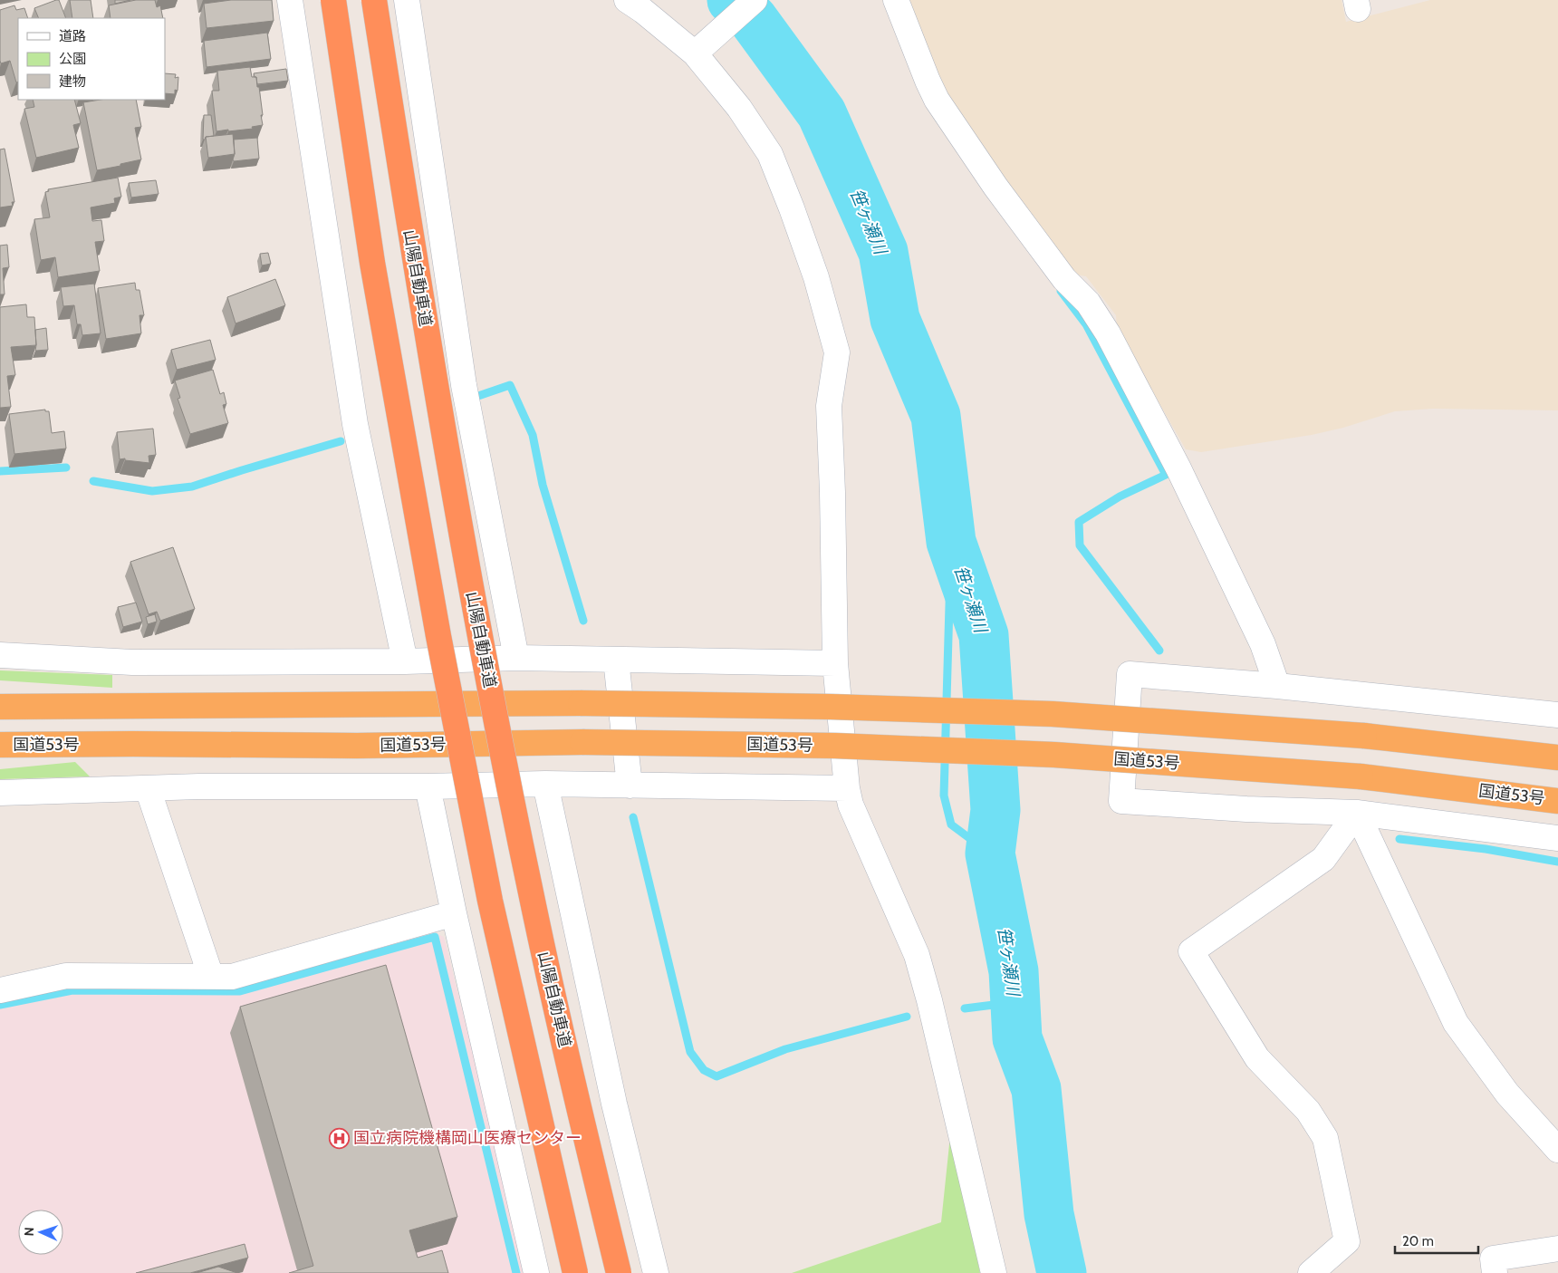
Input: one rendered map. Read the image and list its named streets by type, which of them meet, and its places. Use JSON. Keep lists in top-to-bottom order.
{
  "streets": {
    "highway": ["山陽自動車道", "国道53号"]
  },
  "water": ["笹ヶ瀬川"],
  "places": {
    "hospital": ["国立病院機構岡山医療センター"]
  },
  "legend": ["道路", "公園", "建物"],
  "scale_bar": "20 m",
  "north": "left"
}
